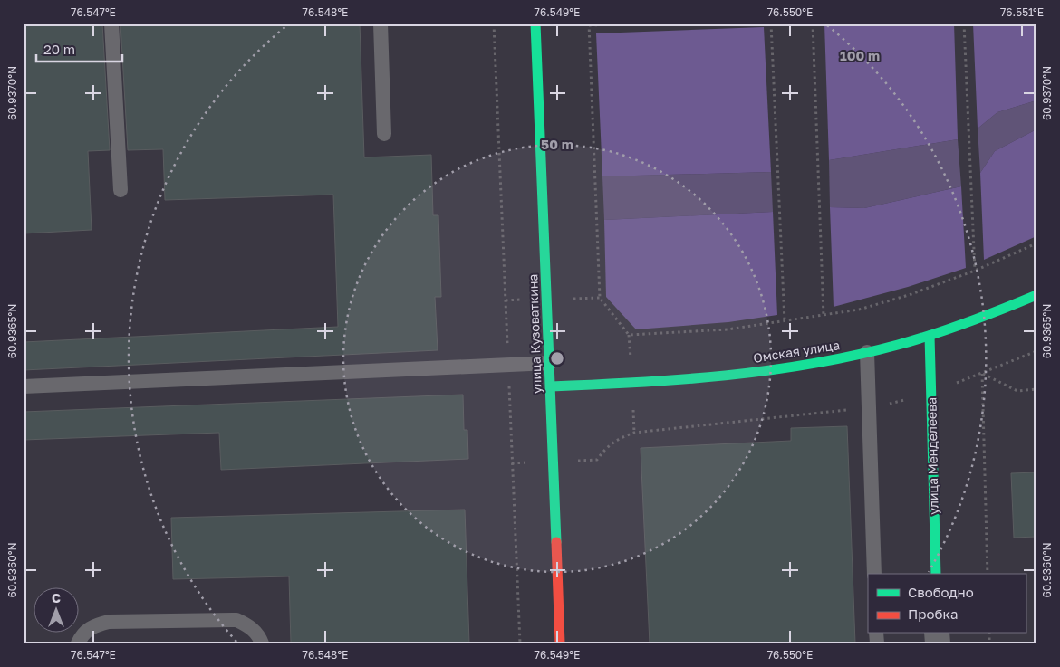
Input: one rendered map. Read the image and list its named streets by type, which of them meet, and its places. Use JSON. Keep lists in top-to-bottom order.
{
  "streets": {
    "main road": ["улица Кузоваткина", "Омская улица", "улица Менделеева"]
  },
  "crossings": [
    ["улица Кузоваткина", "Омская улица"],
    ["Омская улица", "улица Менделеева"]
  ],
  "legend": ["Свободно", "Пробка"],
  "scale_bar": "20 m",
  "north": "top",
  "coordinates": [
    "76.547°E",
    "76.548°E",
    "76.549°E",
    "76.550°E",
    "76.551°E",
    "60.9370°N",
    "60.9365°N",
    "60.9360°N"
  ],
  "rings": ["100 m", "50 m"]
}
